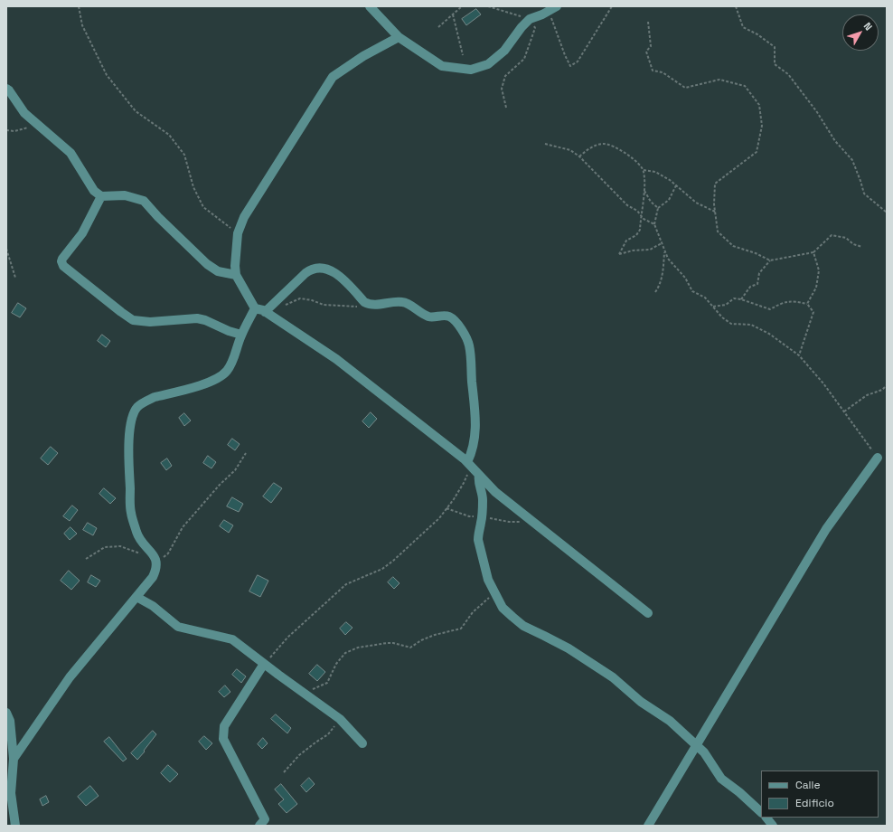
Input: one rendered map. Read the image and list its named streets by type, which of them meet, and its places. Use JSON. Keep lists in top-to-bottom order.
{
  "legend": ["Calle", "Edificio"],
  "north": "top right"
}
